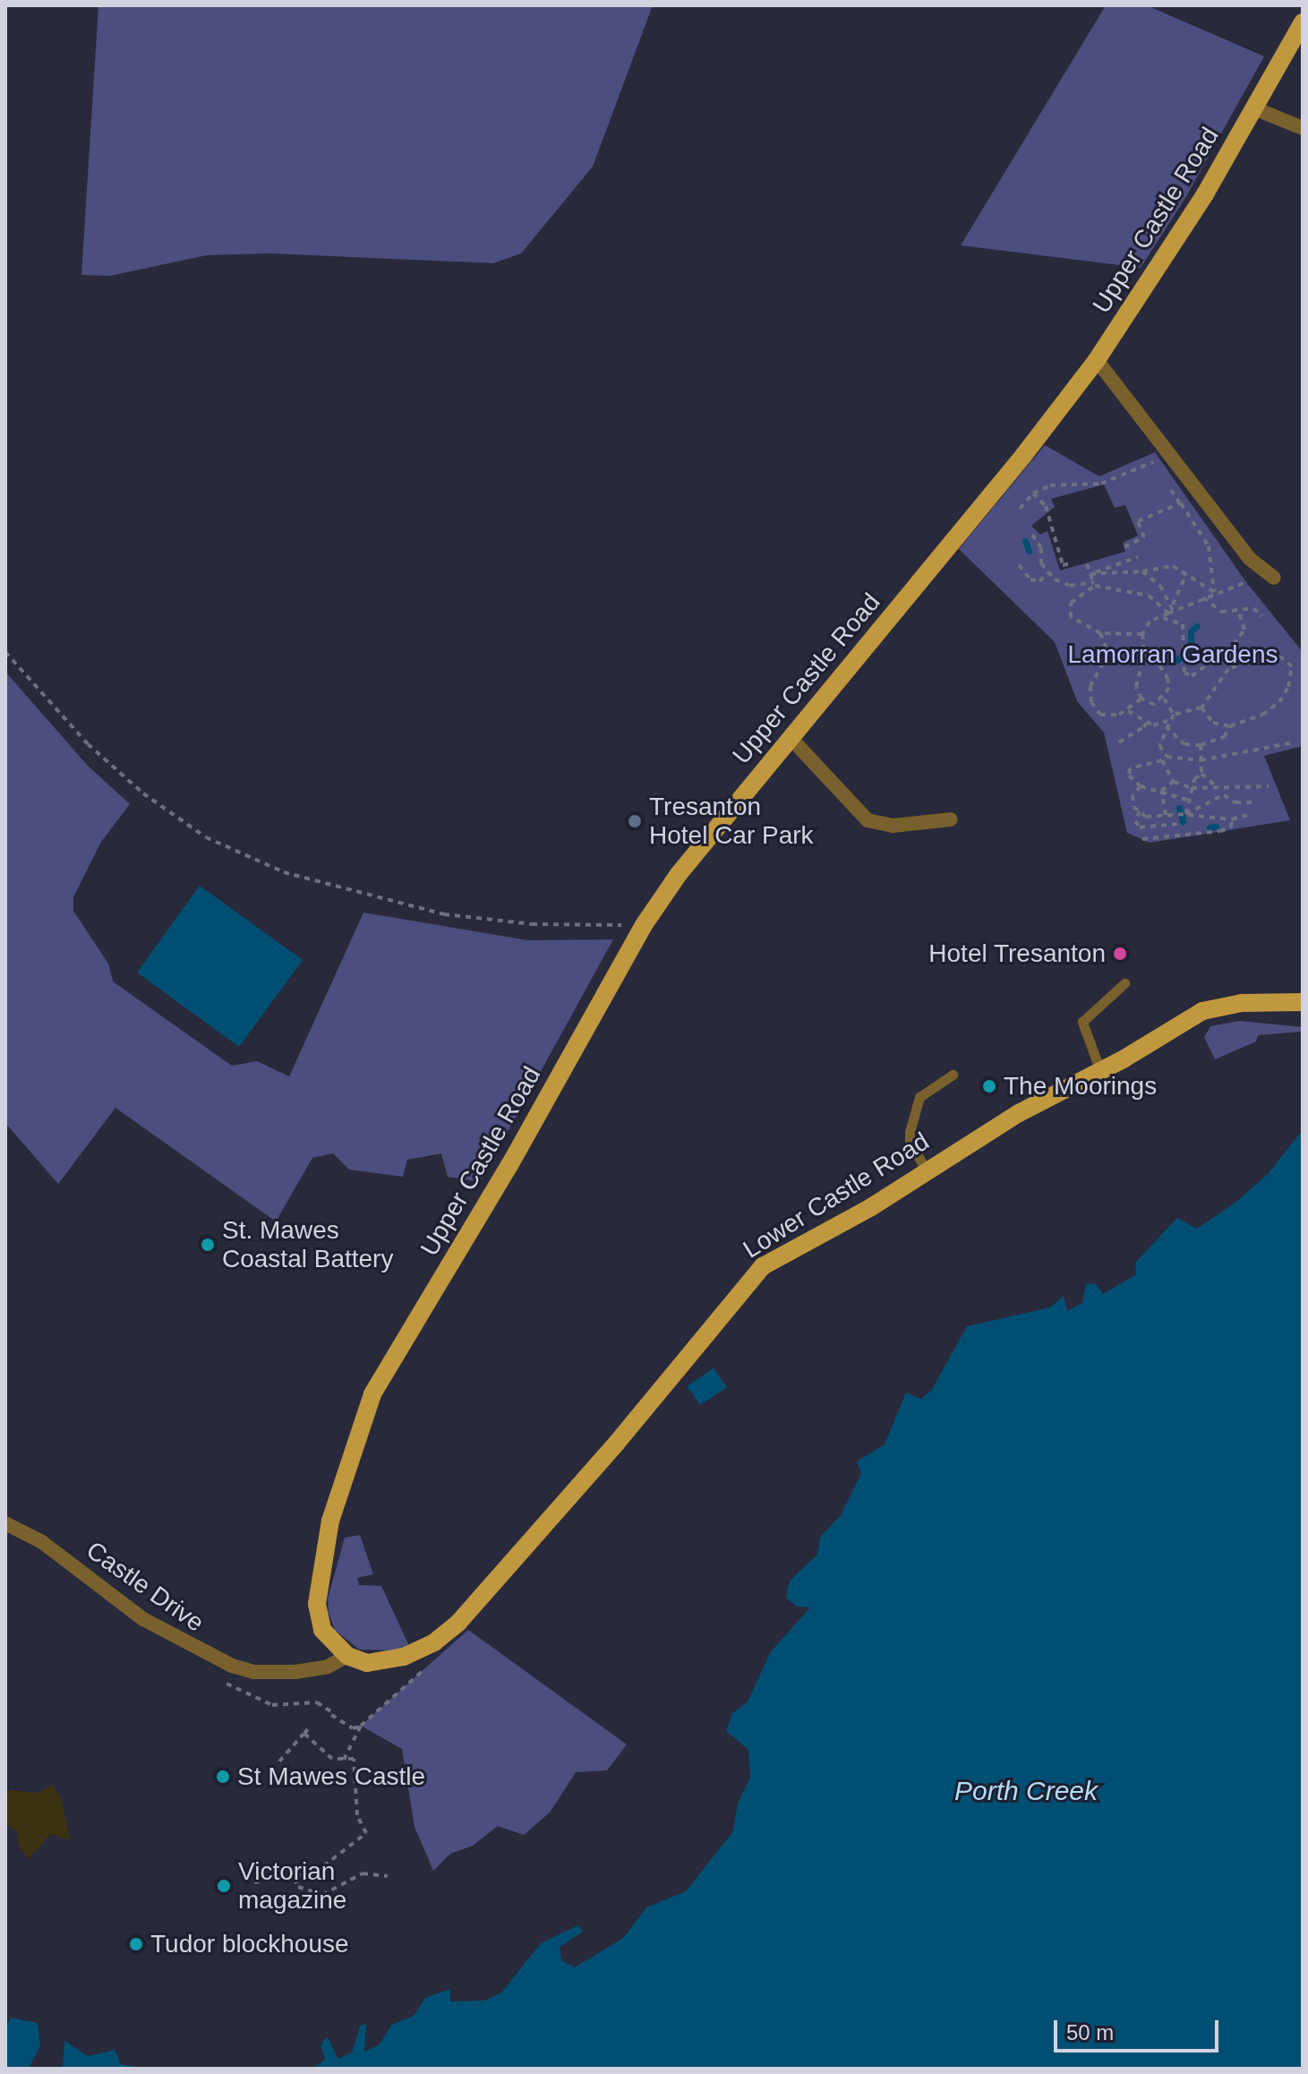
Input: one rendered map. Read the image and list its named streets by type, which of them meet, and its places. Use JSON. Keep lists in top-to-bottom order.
{
  "streets": {
    "main road": ["Upper Castle Road", "Lower Castle Road"],
    "street": ["Castle Drive"]
  },
  "crossings": [
    ["Upper Castle Road", "Lower Castle Road"],
    ["Upper Castle Road", "Castle Drive"],
    ["Lower Castle Road", "Castle Drive"]
  ],
  "water": ["Porth Creek"],
  "parks": ["Lamorran Gardens"],
  "places": [
    "Tresanton Hotel Car Park",
    "Hotel Tresanton",
    "The Moorings",
    "St. Mawes Coastal Battery",
    "St Mawes Castle",
    "Victorian magazine",
    "Tudor blockhouse"
  ],
  "scale_bar": "50 m"
}
